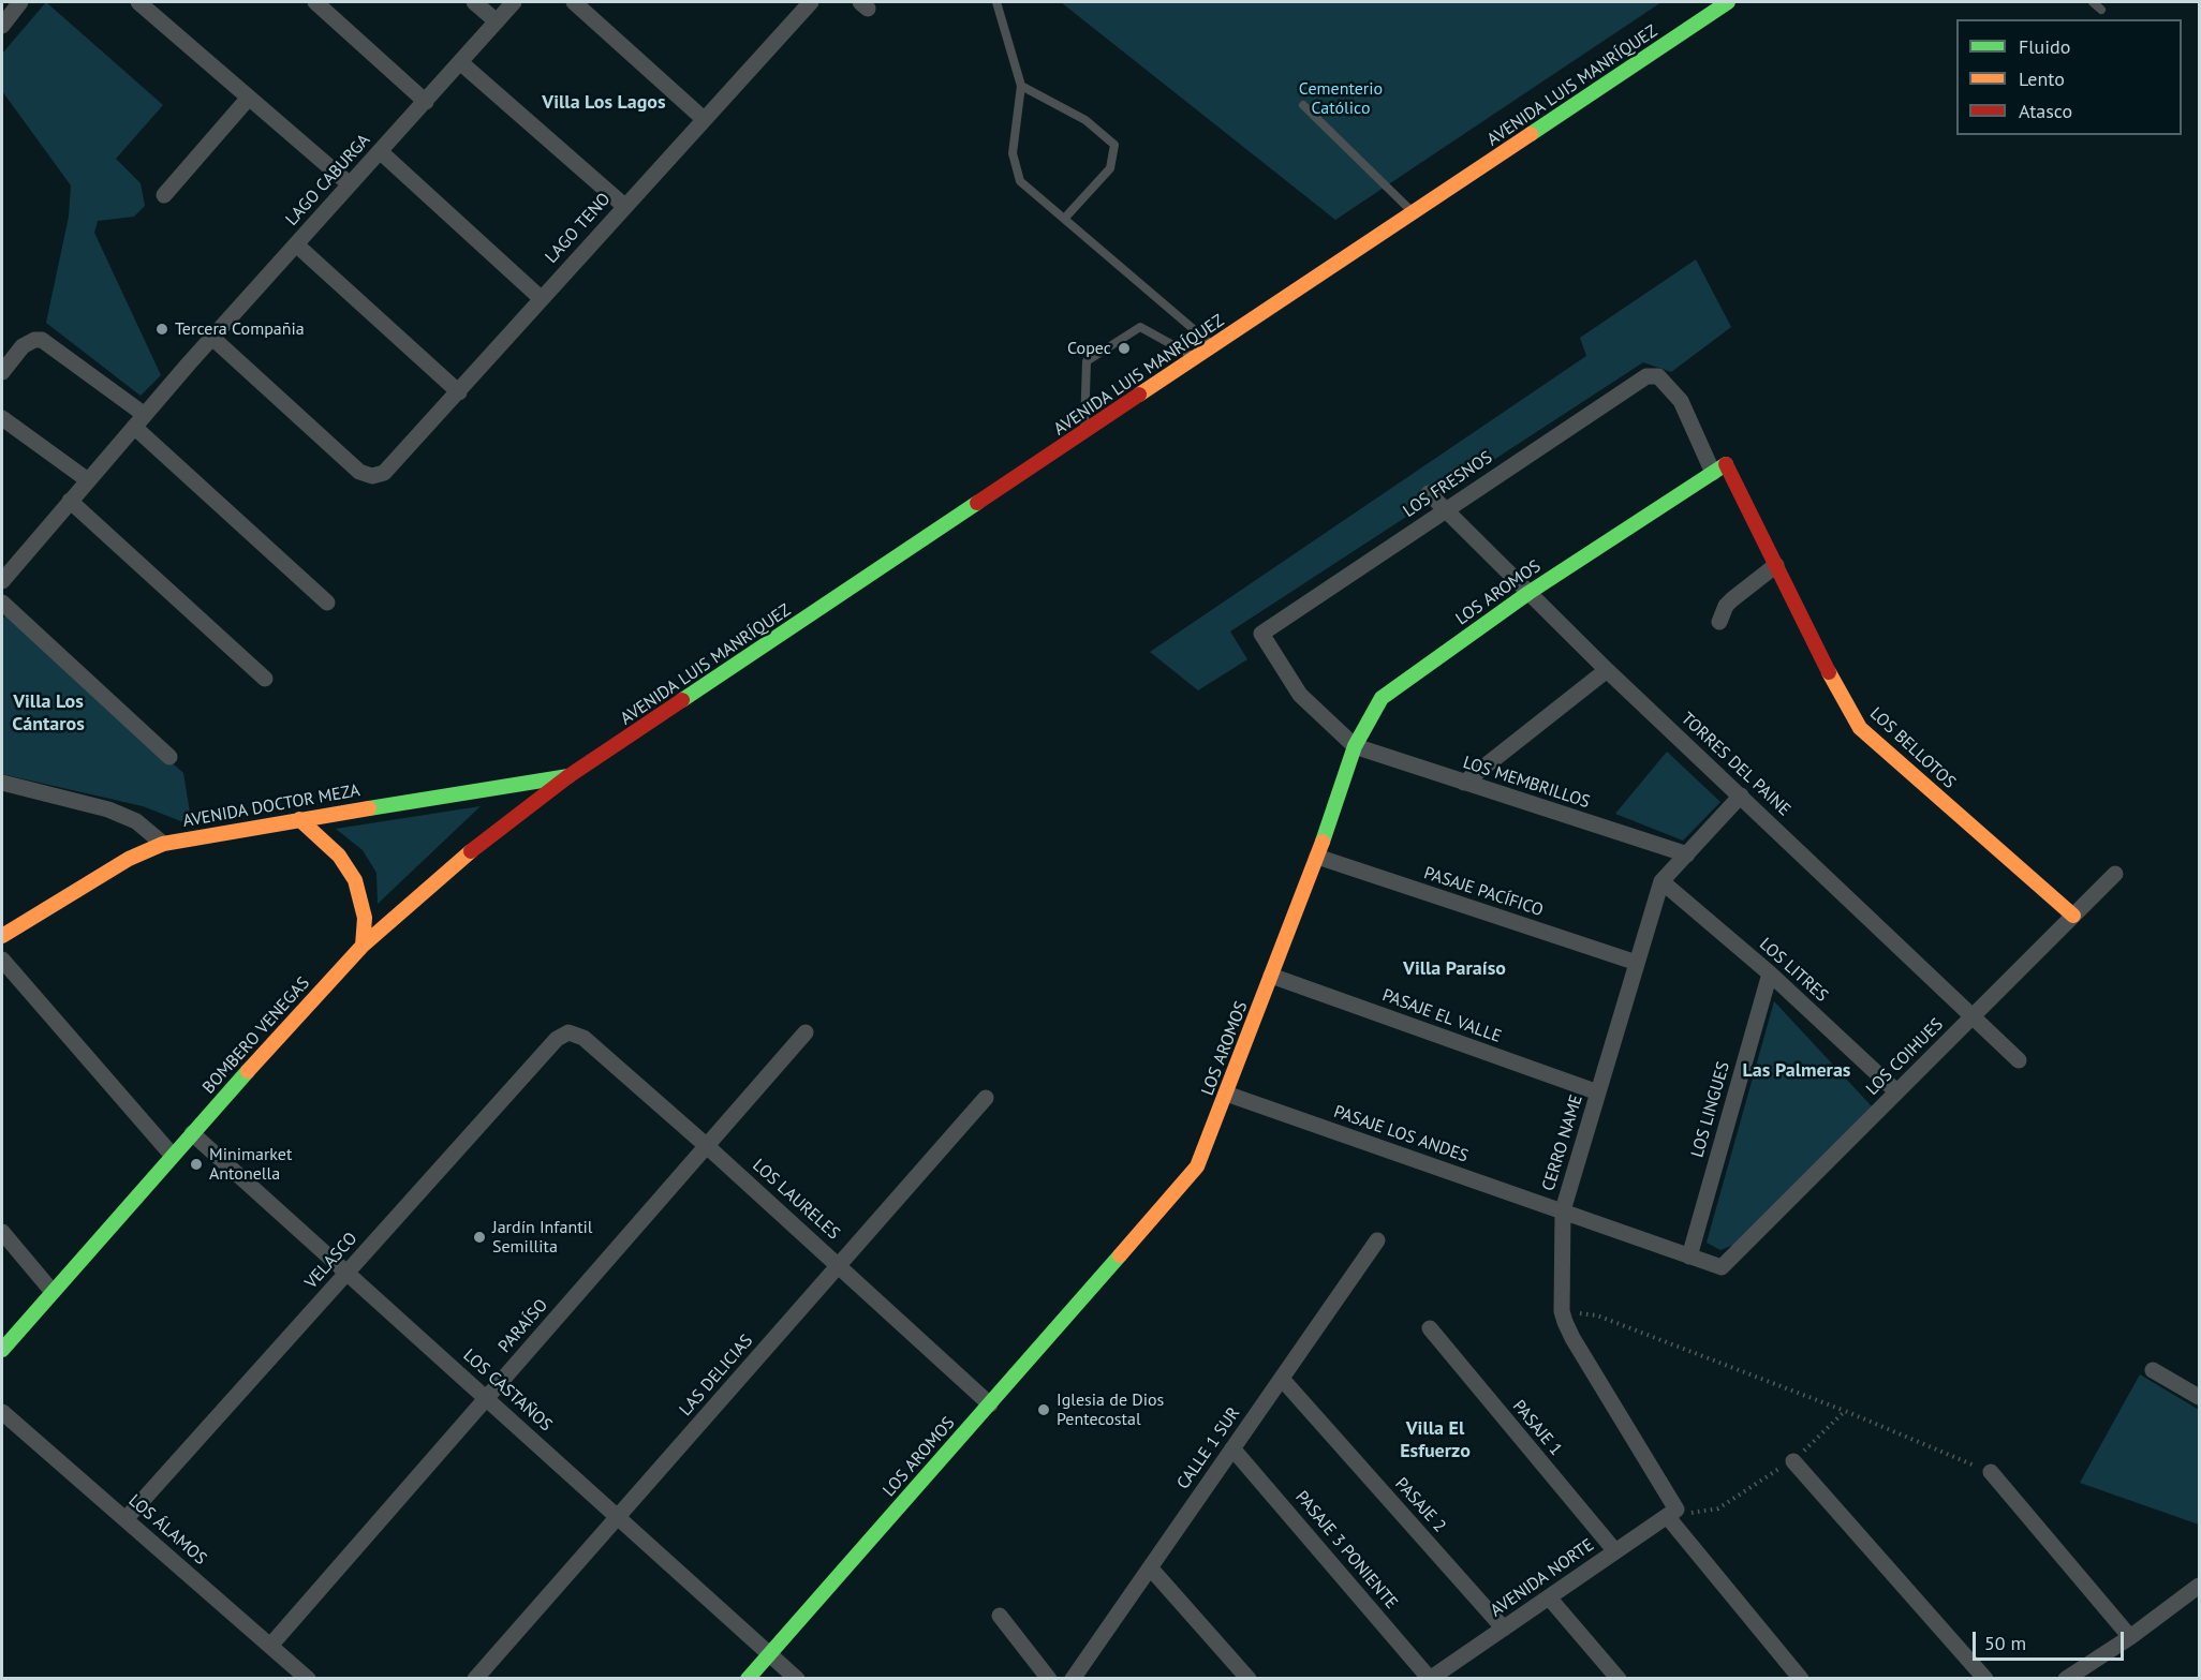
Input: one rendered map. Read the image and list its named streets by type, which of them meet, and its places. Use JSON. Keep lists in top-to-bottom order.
{
  "streets": {
    "main road": [
      "AVENIDA LUIS MANRÍQUEZ",
      "LOS AROMOS",
      "LOS BELLOTOS",
      "AVENIDA DOCTOR MEZA",
      "BOMBERO VENEGAS"
    ],
    "street": [
      "LAGO CABURGA",
      "LAGO TENO",
      "LOS FRESNOS",
      "TORRES DEL PAINE",
      "LOS MEMBRILLOS",
      "PASAJE PACÍFICO",
      "LOS LITRES",
      "PASAJE EL VALLE",
      "LOS COIHUES",
      "LOS LINGUES",
      "PASAJE LOS ANDES",
      "CERRO NAME",
      "LOS LAURELES",
      "VELASCO",
      "PARAÍSO",
      "LAS DELICIAS",
      "LOS CASTAÑOS",
      "PASAJE 1",
      "CALLE 1 SUR",
      "PASAJE 2",
      "LOS ÁLAMOS",
      "PASAJE 3 PONIENTE",
      "AVENIDA NORTE"
    ]
  },
  "crossings": [
    ["AVENIDA LUIS MANRÍQUEZ", "AVENIDA DOCTOR MEZA"],
    ["AVENIDA LUIS MANRÍQUEZ", "BOMBERO VENEGAS"],
    ["LAGO CABURGA", "LAGO TENO"],
    ["LOS FRESNOS", "LOS AROMOS"],
    ["LOS FRESNOS", "LOS BELLOTOS"],
    ["LOS FRESNOS", "TORRES DEL PAINE"],
    ["LOS FRESNOS", "LOS MEMBRILLOS"],
    ["LOS AROMOS", "LOS BELLOTOS"],
    ["LOS AROMOS", "TORRES DEL PAINE"],
    ["LOS AROMOS", "LOS MEMBRILLOS"],
    ["LOS AROMOS", "PASAJE PACÍFICO"],
    ["LOS AROMOS", "PASAJE EL VALLE"],
    ["LOS AROMOS", "PASAJE LOS ANDES"],
    ["LOS AROMOS", "LOS LAURELES"],
    ["LOS AROMOS", "LOS CASTAÑOS"],
    ["LOS BELLOTOS", "LOS COIHUES"],
    ["TORRES DEL PAINE", "LOS COIHUES"],
    ["TORRES DEL PAINE", "CERRO NAME"],
    ["LOS MEMBRILLOS", "CERRO NAME"],
    ["AVENIDA DOCTOR MEZA", "BOMBERO VENEGAS"],
    ["PASAJE PACÍFICO", "CERRO NAME"],
    ["LOS LITRES", "LOS COIHUES"],
    ["LOS LITRES", "LOS LINGUES"],
    ["LOS LITRES", "CERRO NAME"],
    ["PASAJE EL VALLE", "CERRO NAME"],
    ["BOMBERO VENEGAS", "LOS CASTAÑOS"],
    ["LOS COIHUES", "PASAJE LOS ANDES"],
    ["LOS LINGUES", "PASAJE LOS ANDES"],
    ["PASAJE LOS ANDES", "CERRO NAME"],
    ["CERRO NAME", "AVENIDA NORTE"],
    ["LOS LAURELES", "VELASCO"],
    ["LOS LAURELES", "PARAÍSO"],
    ["LOS LAURELES", "LAS DELICIAS"],
    ["VELASCO", "LOS CASTAÑOS"],
    ["VELASCO", "LOS ÁLAMOS"],
    ["PARAÍSO", "LOS CASTAÑOS"],
    ["PARAÍSO", "LOS ÁLAMOS"],
    ["LAS DELICIAS", "LOS CASTAÑOS"],
    ["PASAJE 1", "AVENIDA NORTE"],
    ["CALLE 1 SUR", "PASAJE 2"],
    ["CALLE 1 SUR", "PASAJE 3 PONIENTE"],
    ["PASAJE 2", "AVENIDA NORTE"],
    ["PASAJE 3 PONIENTE", "AVENIDA NORTE"]
  ],
  "districts": [
    "Villa Los Lagos",
    "Villa Los Cántaros",
    "Villa Paraíso",
    "Las Palmeras",
    "Villa El Esfuerzo"
  ],
  "parks": ["Cementerio Católico"],
  "places": [
    "Tercera Compañia",
    "Copec",
    "Minimarket Antonella",
    "Jardín Infantil Semillita",
    "Iglesia de Dios Pentecostal"
  ],
  "legend": ["Fluido", "Lento", "Atasco"],
  "scale_bar": "50 m"
}
